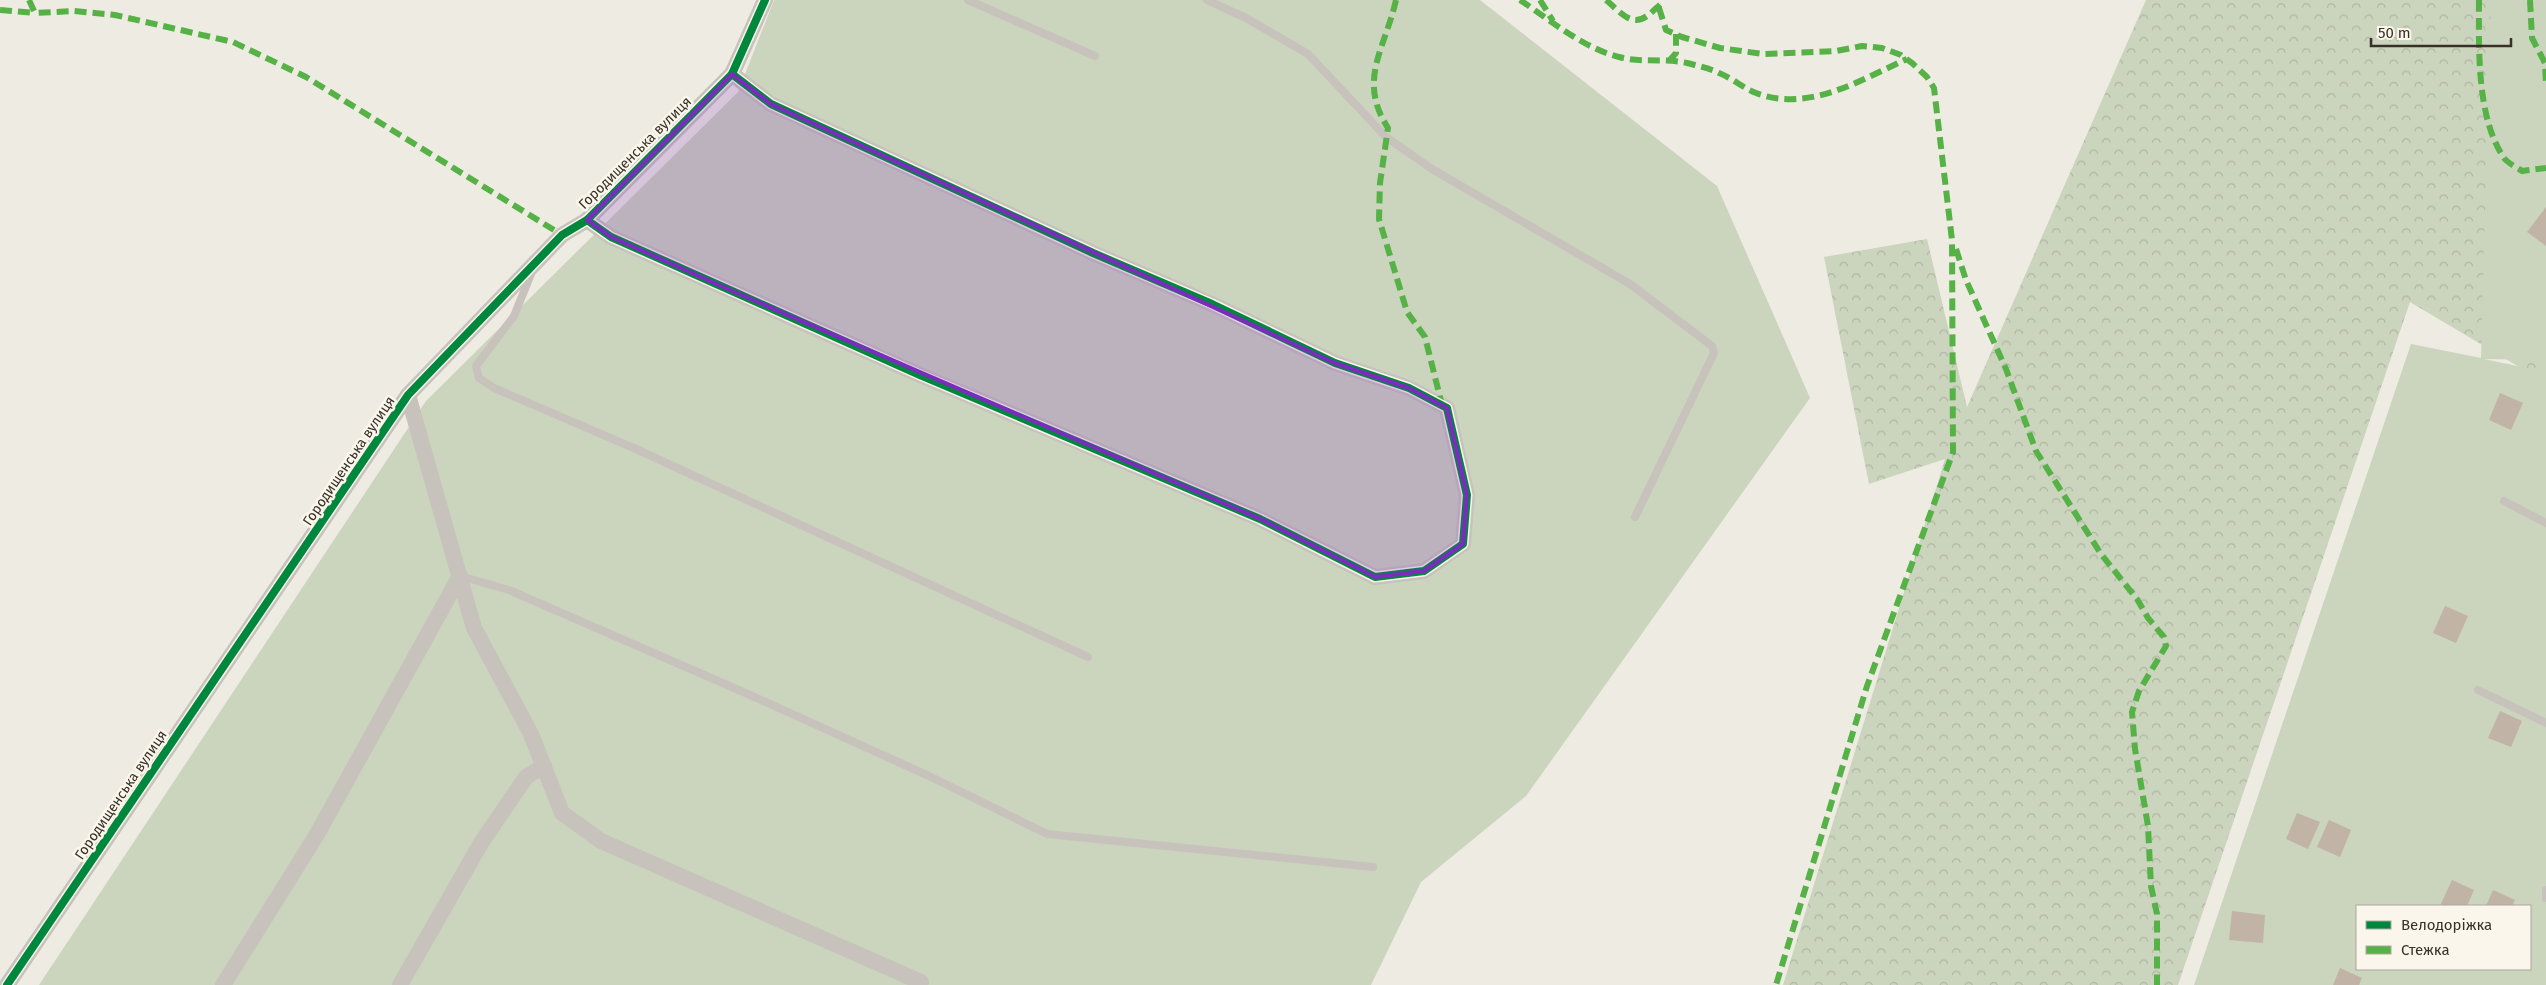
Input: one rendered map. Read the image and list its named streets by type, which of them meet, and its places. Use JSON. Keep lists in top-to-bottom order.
{
  "streets": {
    "street": ["Городищенська вулиця"]
  },
  "legend": ["Велодоріжка", "Стежка"],
  "scale_bar": "50 m"
}
